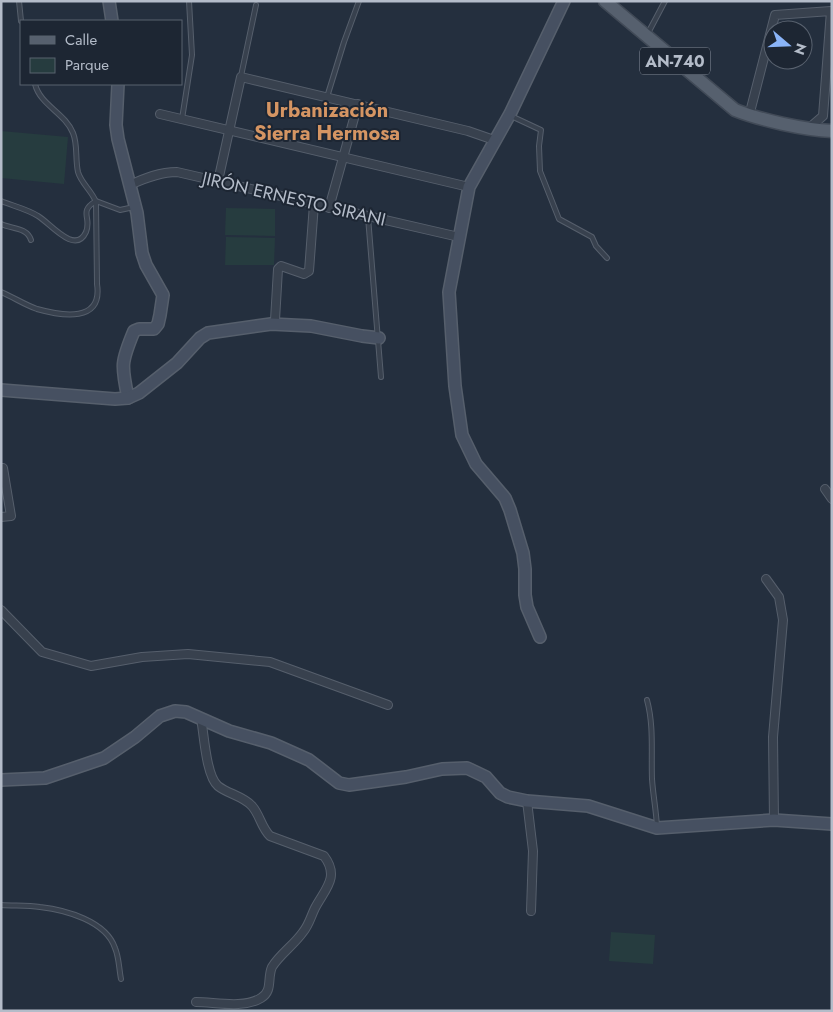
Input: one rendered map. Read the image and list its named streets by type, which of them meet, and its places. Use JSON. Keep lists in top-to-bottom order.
{
  "streets": {
    "main road": ["AN-740"],
    "street": ["JIRÓN ERNESTO SIRANI"]
  },
  "districts": ["Urbanización Sierra Hermosa"],
  "legend": ["Calle", "Parque"],
  "north": "right"
}
